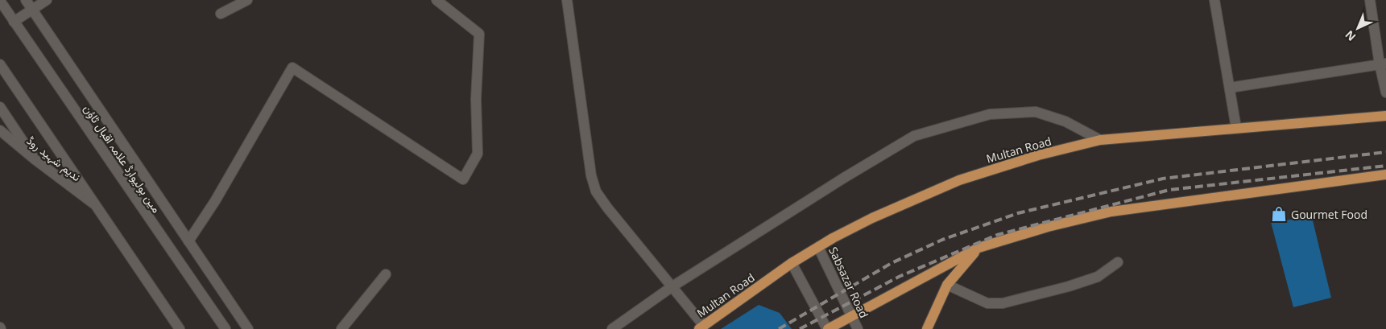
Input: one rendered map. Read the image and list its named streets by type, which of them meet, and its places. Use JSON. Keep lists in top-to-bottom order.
{
  "streets": {
    "main road": ["Multan Road"],
    "street": ["ندیم شہید روڈ", "مین بولیوارڈ علامہ اقبال ٹاؤن", "Sabsazar Road"]
  },
  "crossings": [
    ["Multan Road", "Sabsazar Road"]
  ],
  "places": {
    "shop": ["Gourmet Food"]
  },
  "north": "bottom left"
}
